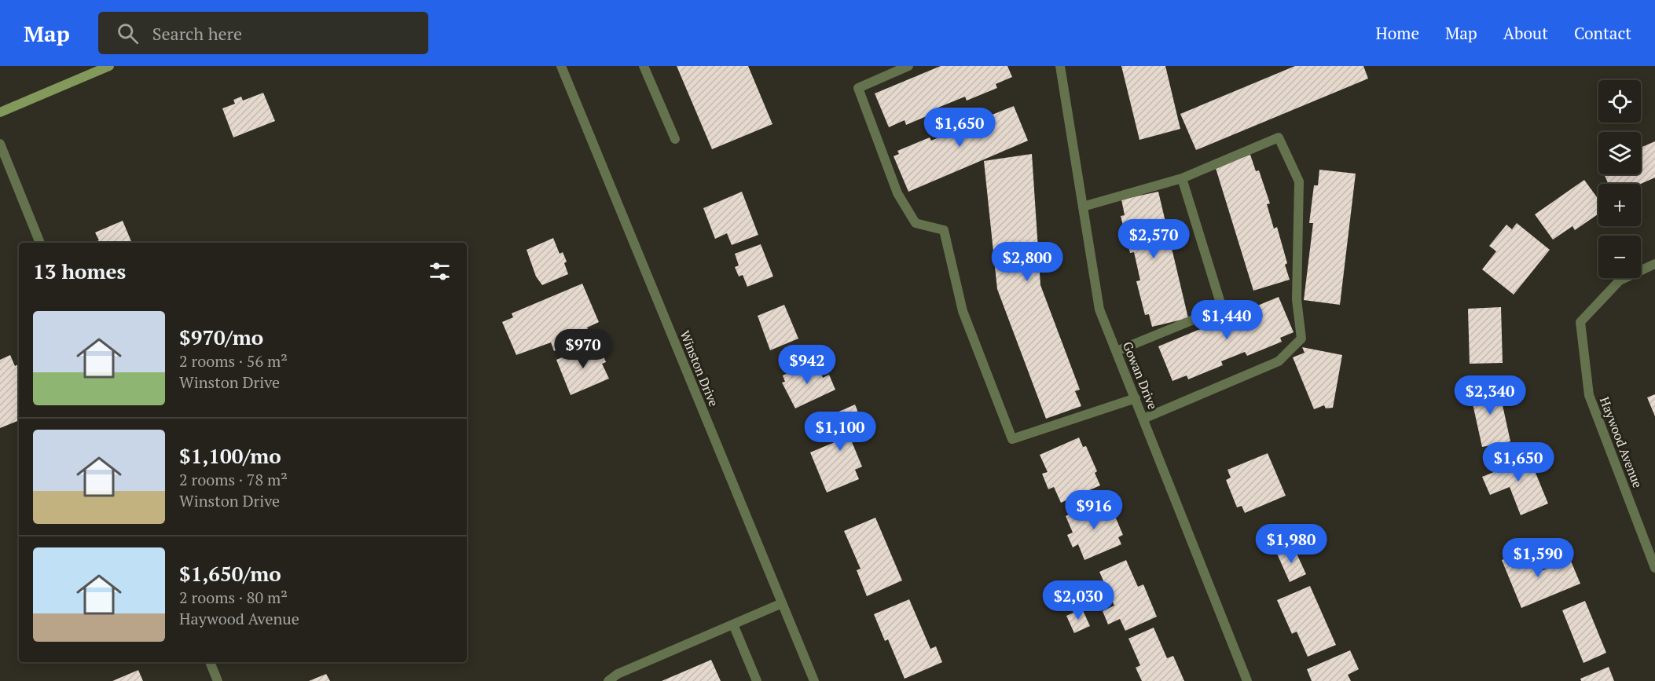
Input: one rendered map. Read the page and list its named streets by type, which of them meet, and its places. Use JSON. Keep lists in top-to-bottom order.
{
  "streets": {
    "street": ["Winston Drive", "Gowan Drive", "Haywood Avenue"]
  },
  "page": {
    "header": "Map",
    "search": "Search here",
    "nav": [
      "Home",
      "Map",
      "About",
      "Contact"
    ],
    "map_buttons": ["+", "−"],
    "price": [
      "$1,650",
      "$2,570",
      "$2,800",
      "$1,440",
      "$970",
      "$942",
      "$2,340",
      "$1,100",
      "$1,650",
      "$916",
      "$1,980",
      "$1,590",
      "$2,030"
    ],
    "heading": "13 homes",
    "list": [
      {
        "name": "$970/mo",
        "note": "2 rooms · 56 m² · Winston Drive"
      },
      {
        "name": "$1,100/mo",
        "note": "2 rooms · 78 m² · Winston Drive"
      },
      {
        "name": "$1,650/mo",
        "note": "2 rooms · 80 m² · Haywood Avenue"
      }
    ]
  }
}
